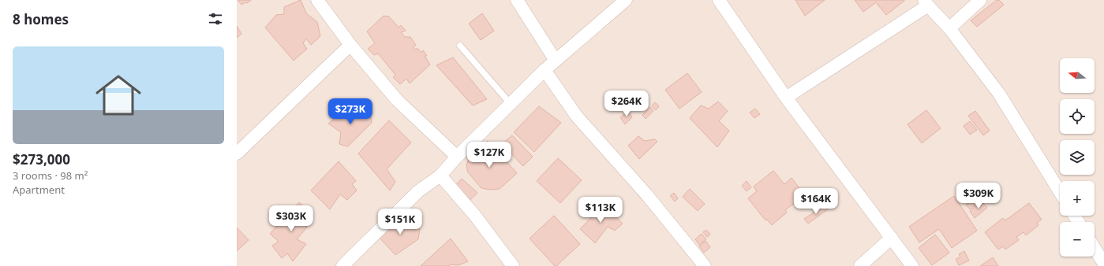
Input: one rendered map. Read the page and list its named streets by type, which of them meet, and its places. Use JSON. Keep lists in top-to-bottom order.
{
  "north": "left",
  "page": {
    "heading": "8 homes",
    "list": [
      {
        "name": "$273,000",
        "note": "3 rooms · 98 m² · Apartment"
      }
    ],
    "map_buttons": ["+", "−"],
    "price": [
      "$264K",
      "$273K",
      "$127K",
      "$309K",
      "$164K",
      "$113K",
      "$303K",
      "$151K"
    ]
  }
}
